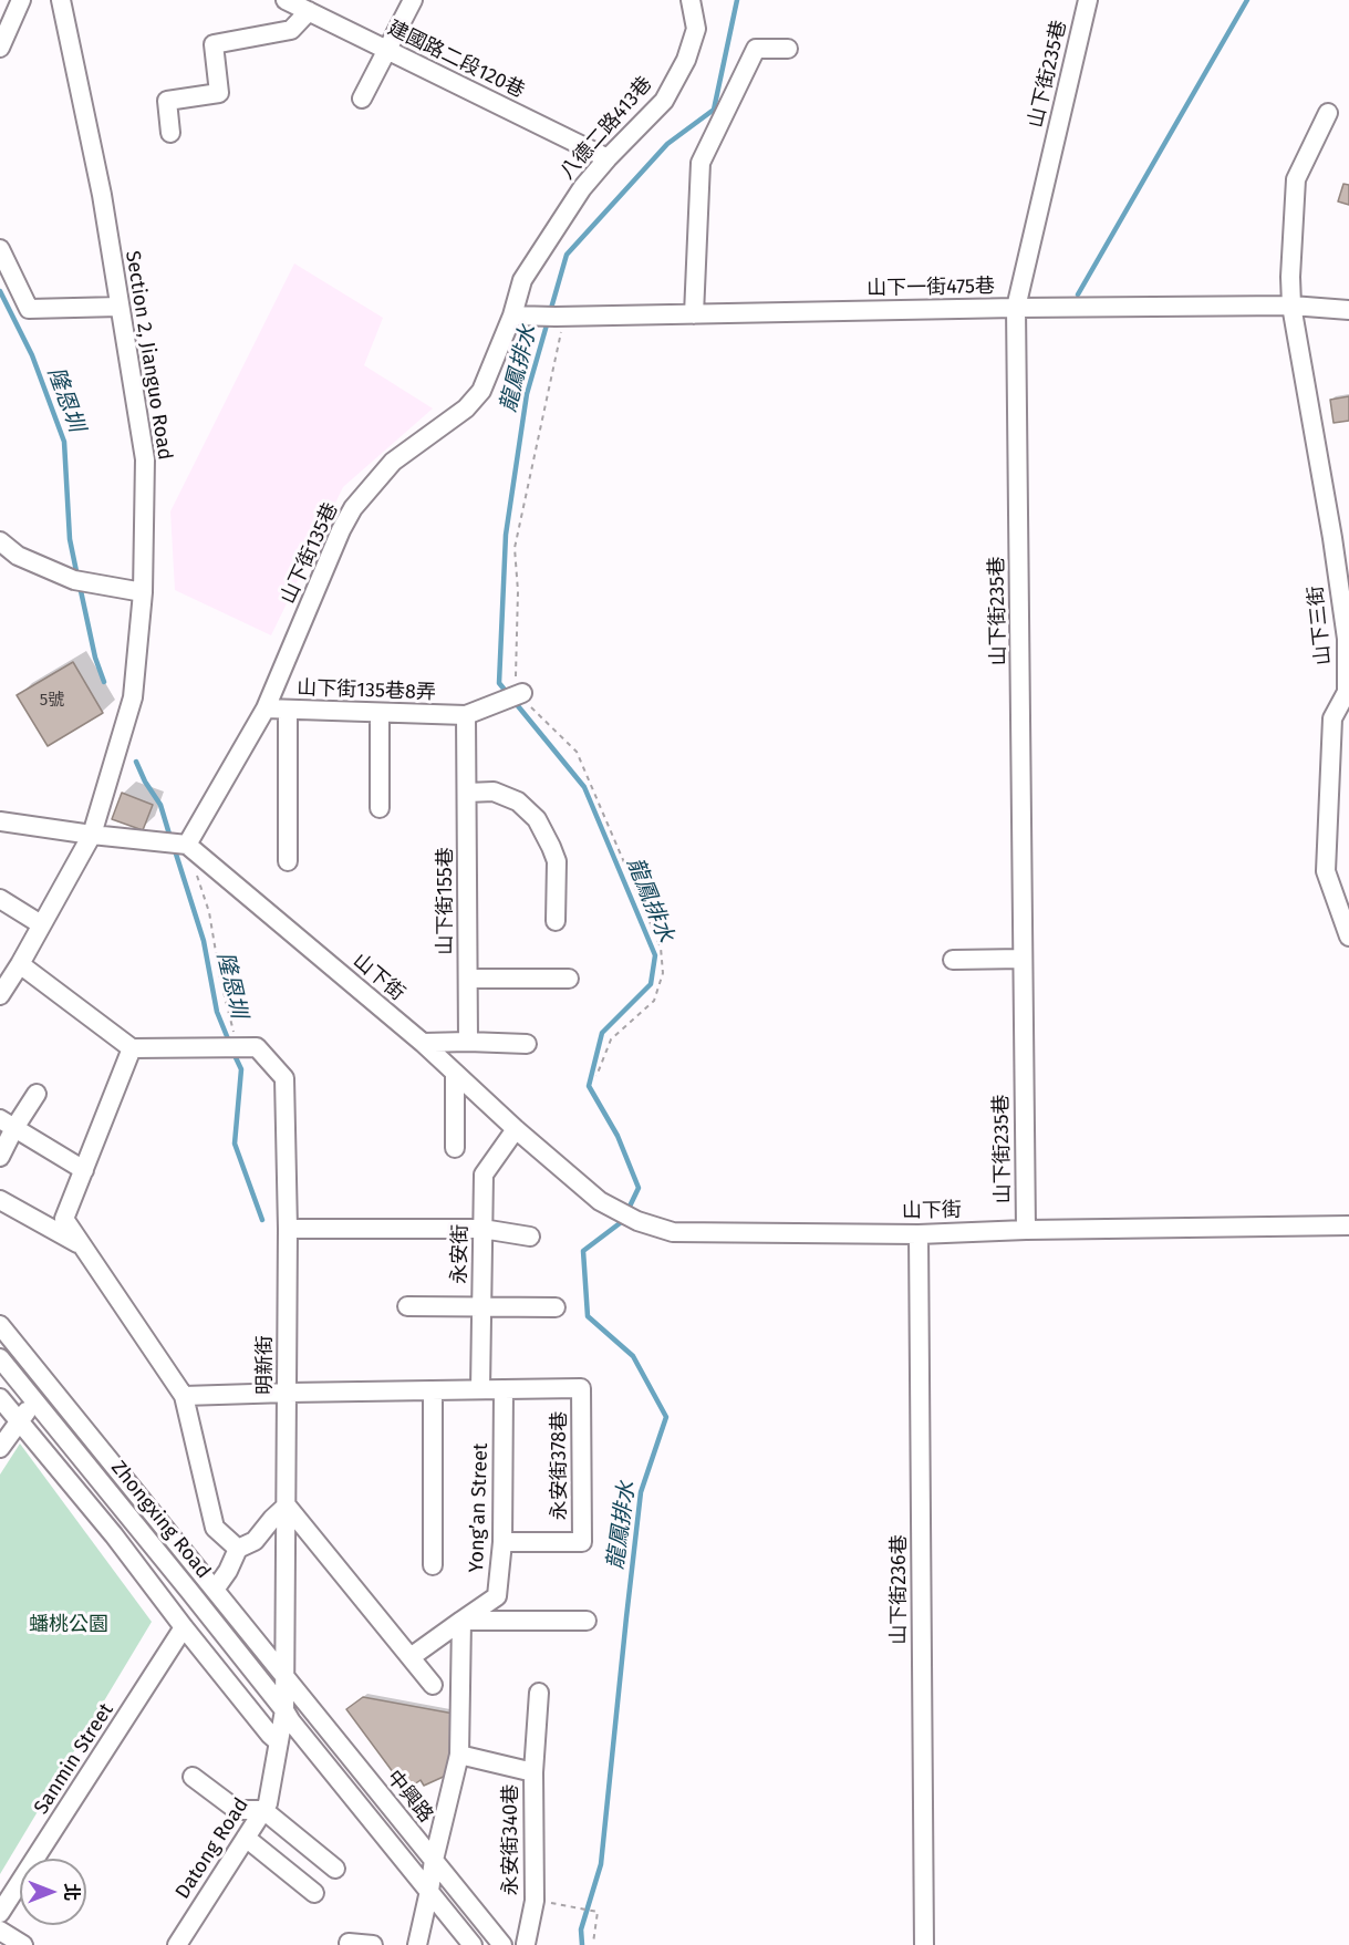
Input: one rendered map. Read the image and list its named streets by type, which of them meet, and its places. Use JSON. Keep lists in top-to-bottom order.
{
  "streets": {
    "street": [
      "建國路二段120巷",
      "山下街235巷",
      "八德二路413巷",
      "山下一街475巷",
      "Section 2, Jianguo Road",
      "山下街135巷",
      "山下三街",
      "山下街135巷8弄",
      "山下街155巷",
      "山下街",
      "永安街",
      "明新街",
      "永安街378巷",
      "Yong’an Street",
      "Zhongxing Road",
      "山下街236巷",
      "Sanmin Street",
      "中興路",
      "永安街340巷",
      "Datong Road"
    ]
  },
  "crossings": [
    ["建國路二段120巷", "八德二路413巷"],
    ["山下街235巷", "山下一街475巷"],
    ["山下街235巷", "山下街"],
    ["八德二路413巷", "山下一街475巷"],
    ["八德二路413巷", "山下街135巷"],
    ["山下一街475巷", "山下街135巷"],
    ["山下一街475巷", "山下三街"],
    ["山下街135巷", "山下街135巷8弄"],
    ["山下街135巷", "山下街"],
    ["山下街135巷8弄", "山下街155巷"],
    ["山下街", "永安街"],
    ["山下街", "山下街236巷"],
    ["明新街", "Zhongxing Road"],
    ["明新街", "中興路"],
    ["明新街", "Datong Road"],
    ["永安街378巷", "Yong’an Street"],
    ["Zhongxing Road", "中興路"],
    ["Zhongxing Road", "Datong Road"],
    ["中興路", "Datong Road"]
  ],
  "water": ["龍鳳排水", "隆恩圳"],
  "parks": ["蟠桃公園"],
  "house_numbers": ["5號"],
  "north": "right"
}
